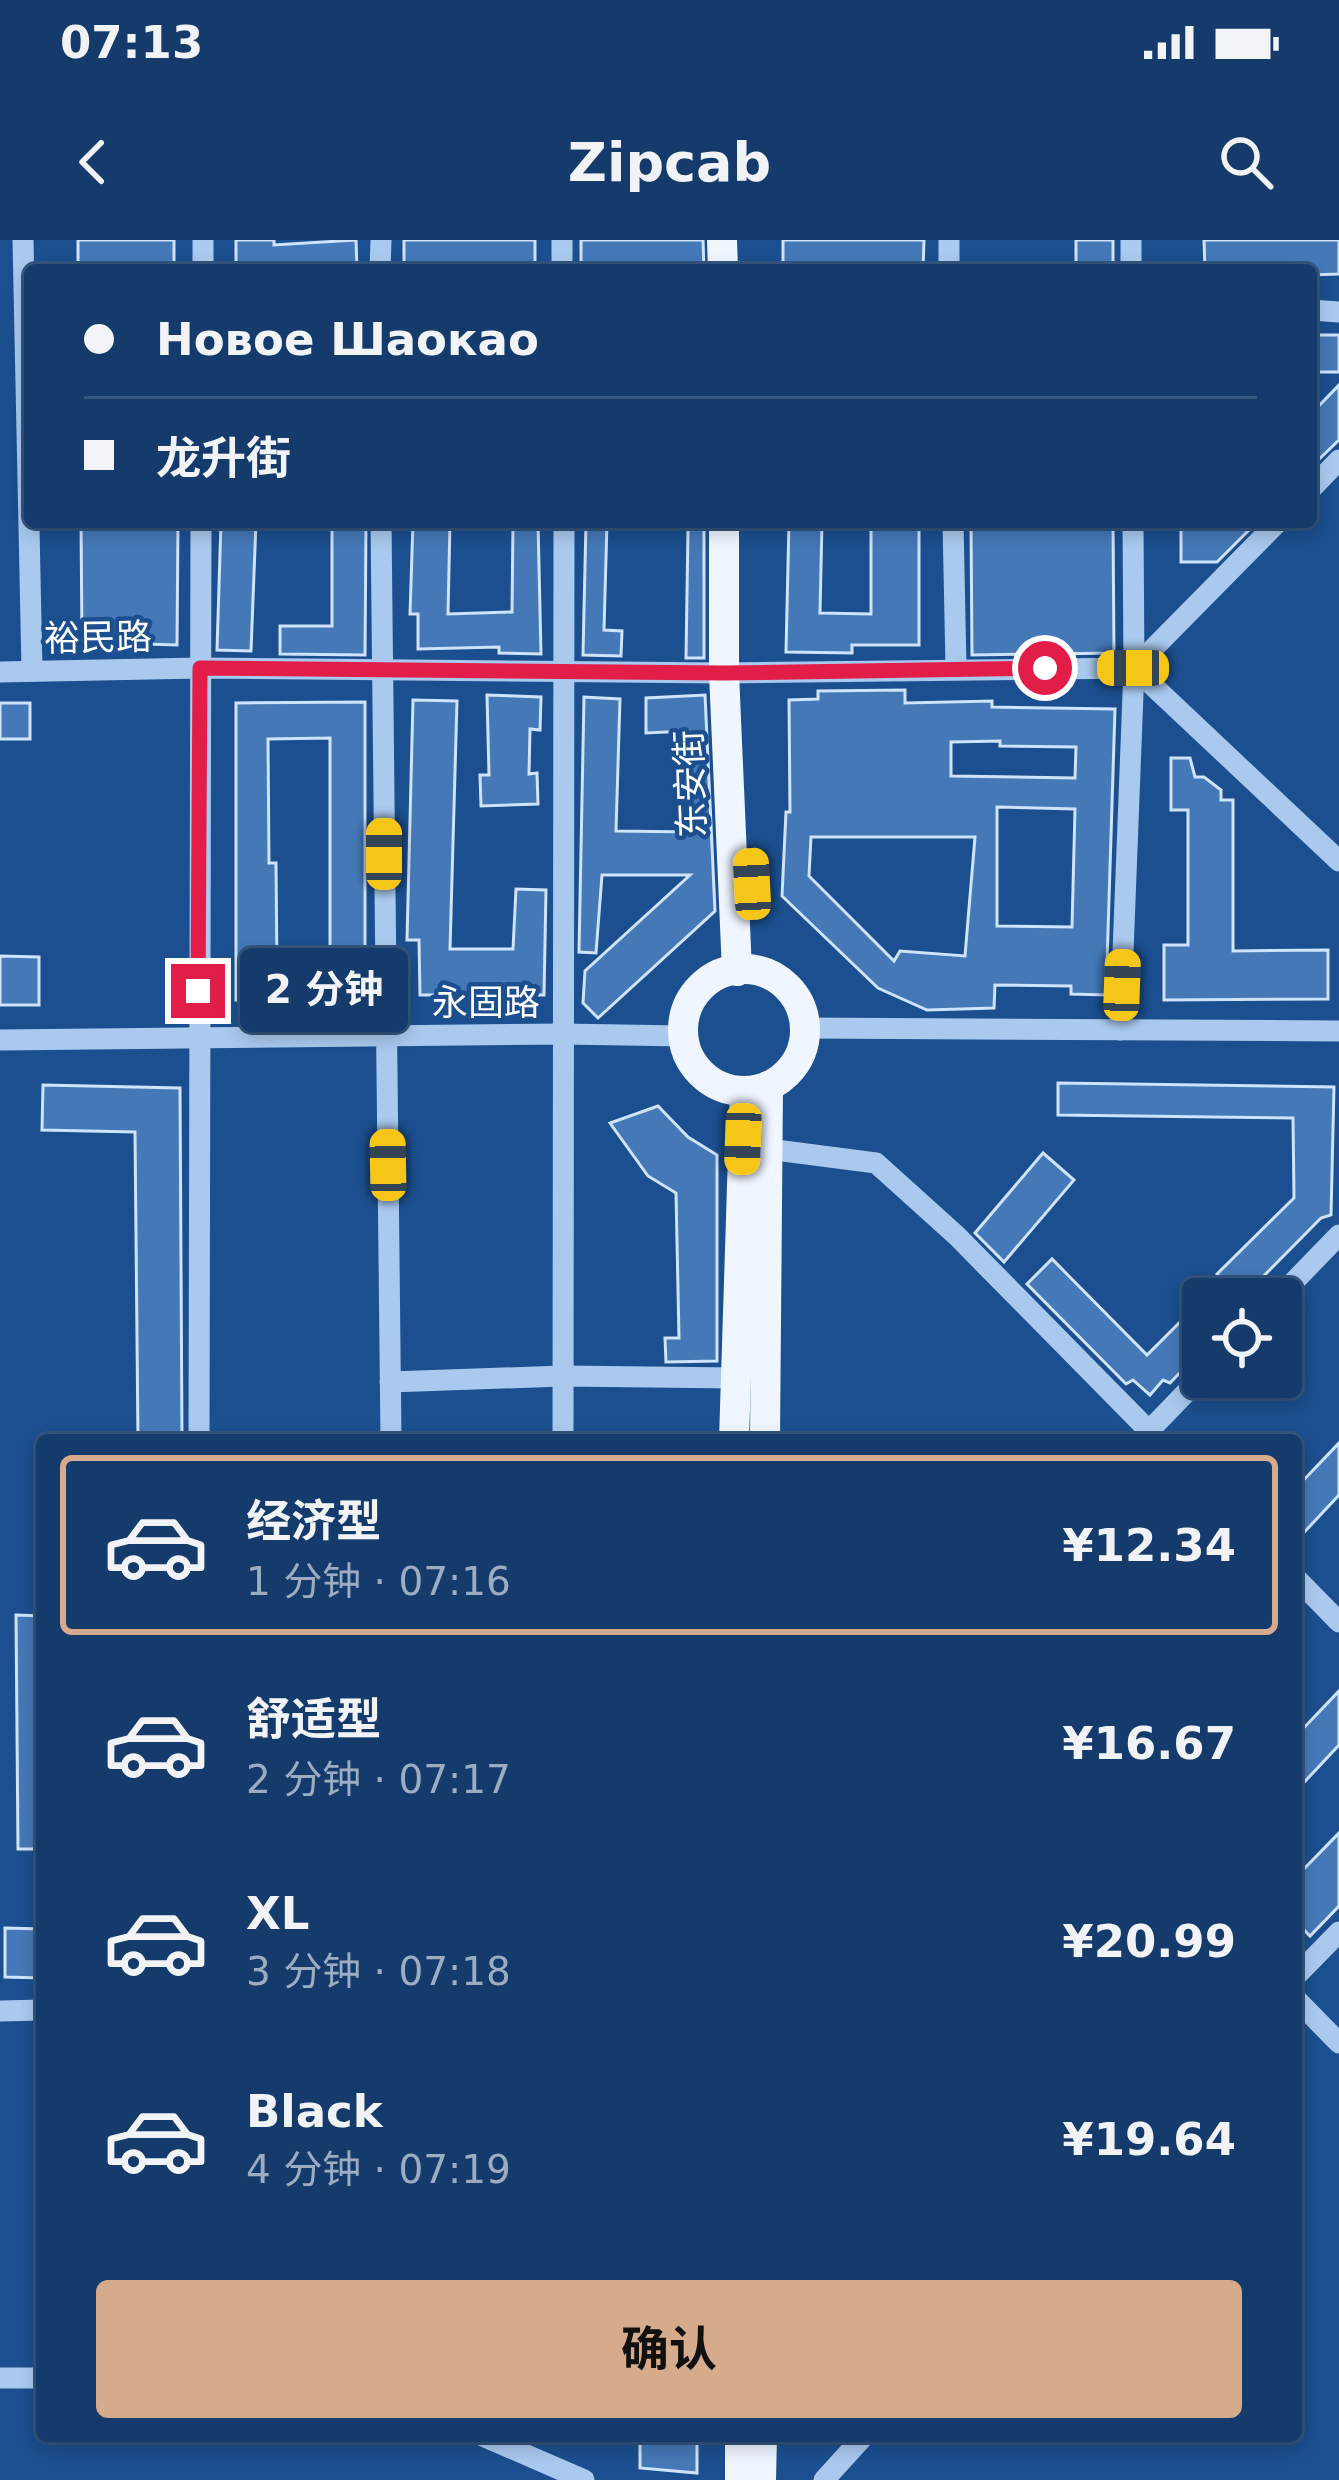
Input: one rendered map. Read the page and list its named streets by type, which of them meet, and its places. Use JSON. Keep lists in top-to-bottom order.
{
  "streets": {
    "main road": ["东安街"],
    "street": ["裕民路", "永固路"]
  },
  "crossings": [
    ["裕民路", "东安街"],
    ["东安街", "永固路"]
  ],
  "page": {
    "status": "07:13",
    "header": "Zipcab",
    "banner": ["Новое Шаокао", "龙升街"],
    "bubble": "2 分钟",
    "list": [
      {
        "name": "经济型",
        "note": "1 分钟 · 07:16",
        "value": "¥12.34"
      },
      {
        "name": "舒适型",
        "note": "2 分钟 · 07:17",
        "value": "¥16.67"
      },
      {
        "name": "XL",
        "note": "3 分钟 · 07:18",
        "value": "¥20.99"
      },
      {
        "name": "Black",
        "note": "4 分钟 · 07:19",
        "value": "¥19.64"
      }
    ],
    "buttons": "确认"
  }
}
